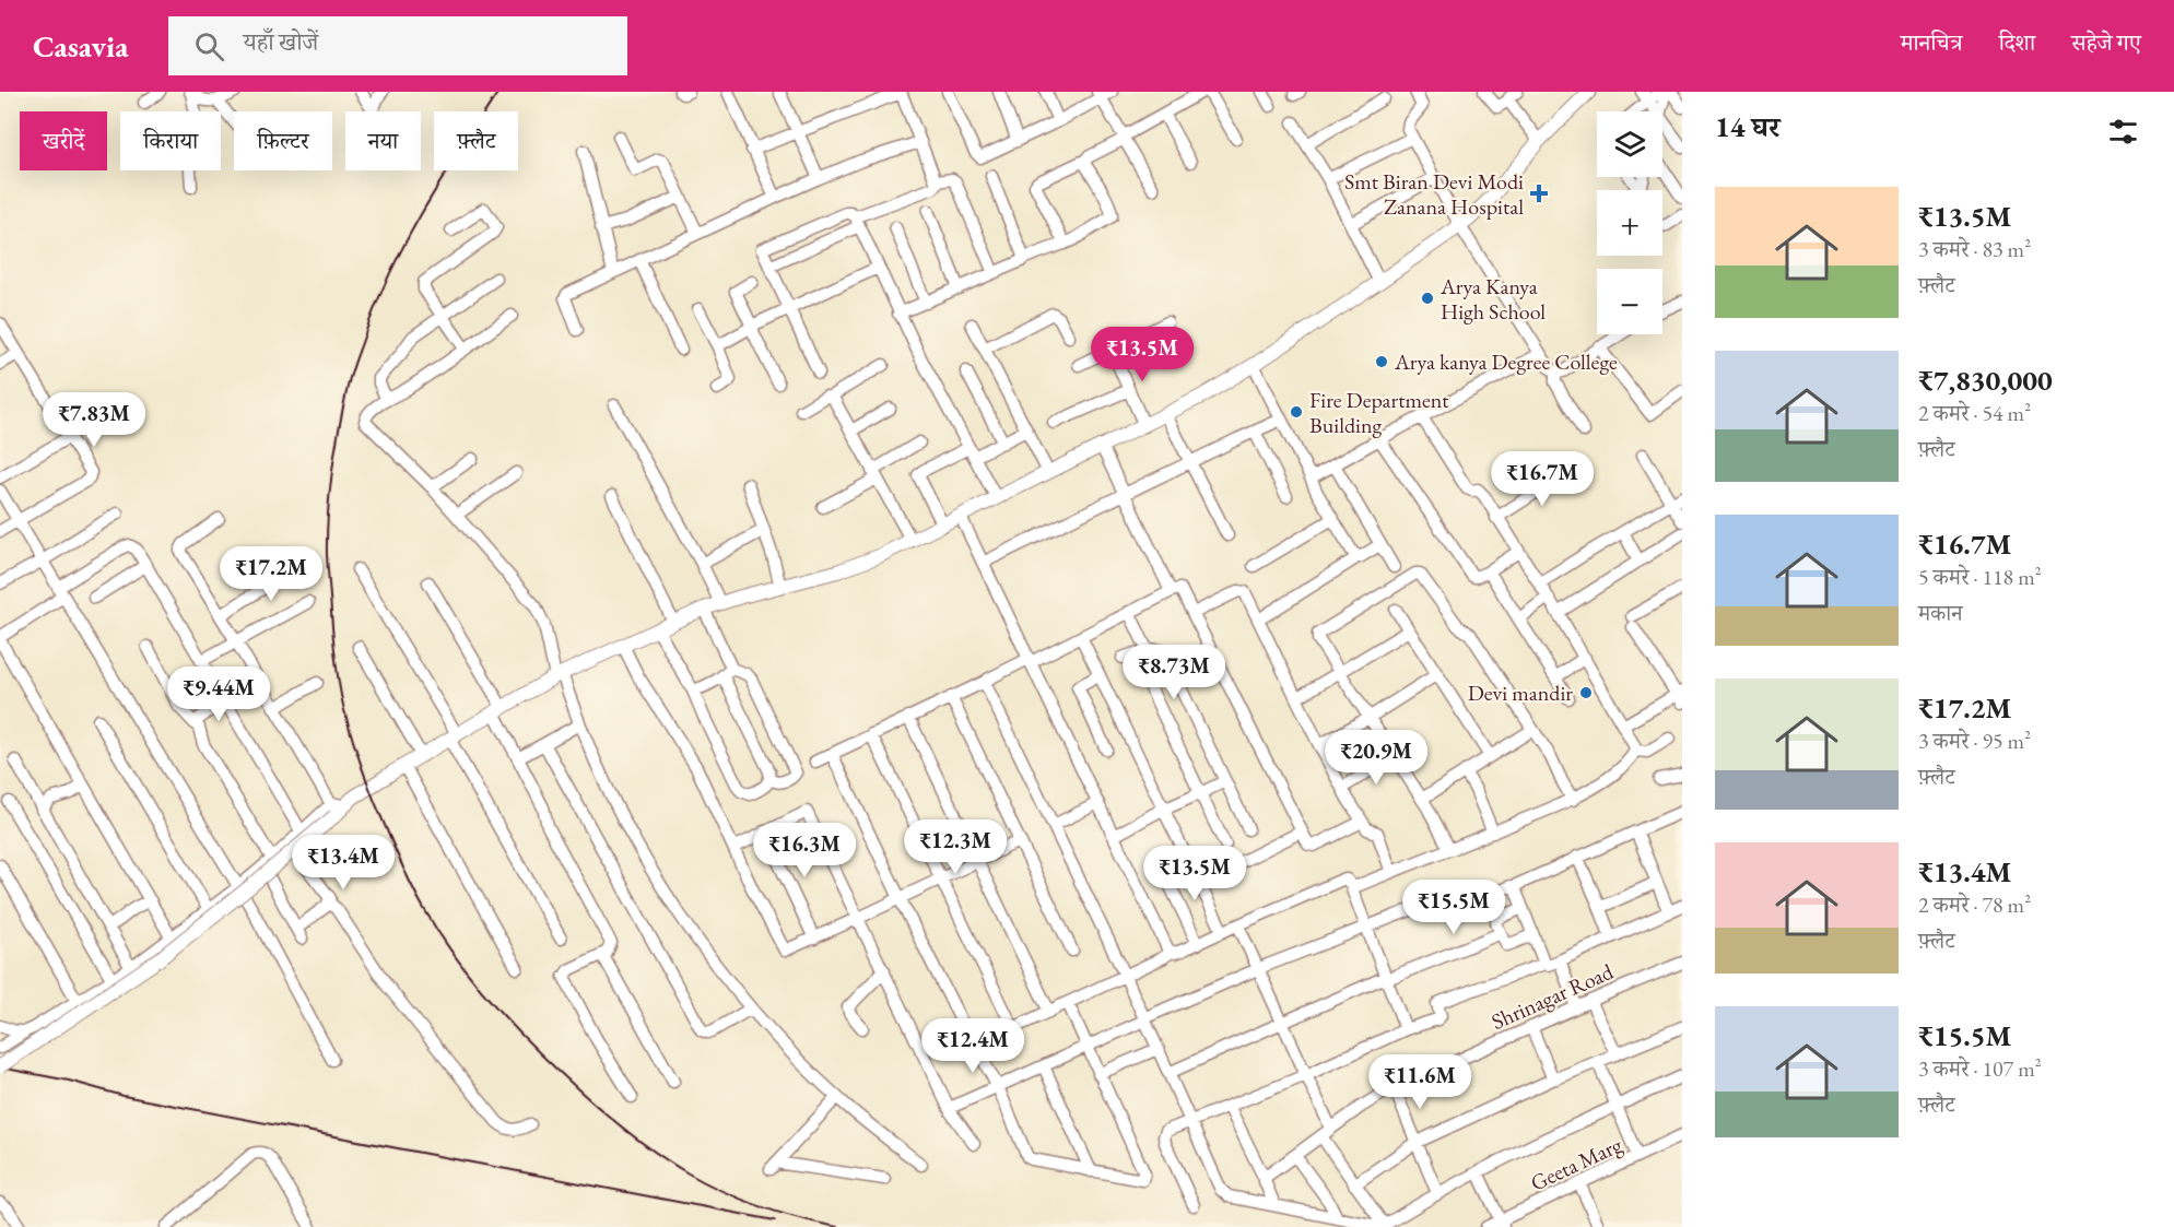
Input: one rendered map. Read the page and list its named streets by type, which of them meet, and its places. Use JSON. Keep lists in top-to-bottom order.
{
  "streets": {
    "street": ["Shrinagar Road", "Geeta Marg"]
  },
  "places": {
    "health": ["Smt Biran Devi Modi Zanana Hospital"],
    "other": [
      "Arya Kanya High School",
      "Arya kanya Degree College",
      "Fire Department Building",
      "Devi mandir"
    ]
  },
  "page": {
    "header": "Casavia",
    "search": "यहाँ खोजें",
    "nav": ["मानचित्र", "दिशा", "सहेजे गए"],
    "heading": "14 घर",
    "map_buttons": ["+", "−"],
    "chip": [
      "खरीदें",
      "किराया",
      "फ़िल्टर",
      "नया",
      "फ़्लैट"
    ],
    "list": [
      {
        "name": "₹13.5M",
        "note": "3 कमरे · 83 m² · फ़्लैट"
      },
      {
        "name": "₹7,830,000",
        "note": "2 कमरे · 54 m² · फ़्लैट"
      },
      {
        "name": "₹16.7M",
        "note": "5 कमरे · 118 m² · मकान"
      },
      {
        "name": "₹17.2M",
        "note": "3 कमरे · 95 m² · फ़्लैट"
      },
      {
        "name": "₹13.4M",
        "note": "2 कमरे · 78 m² · फ़्लैट"
      },
      {
        "name": "₹15.5M",
        "note": "3 कमरे · 107 m² · फ़्लैट"
      }
    ],
    "price": [
      "₹13.5M",
      "₹7.83M",
      "₹16.7M",
      "₹17.2M",
      "₹8.73M",
      "₹9.44M",
      "₹20.9M",
      "₹12.3M",
      "₹16.3M",
      "₹13.4M",
      "₹13.5M",
      "₹15.5M",
      "₹12.4M",
      "₹11.6M"
    ]
  }
}
